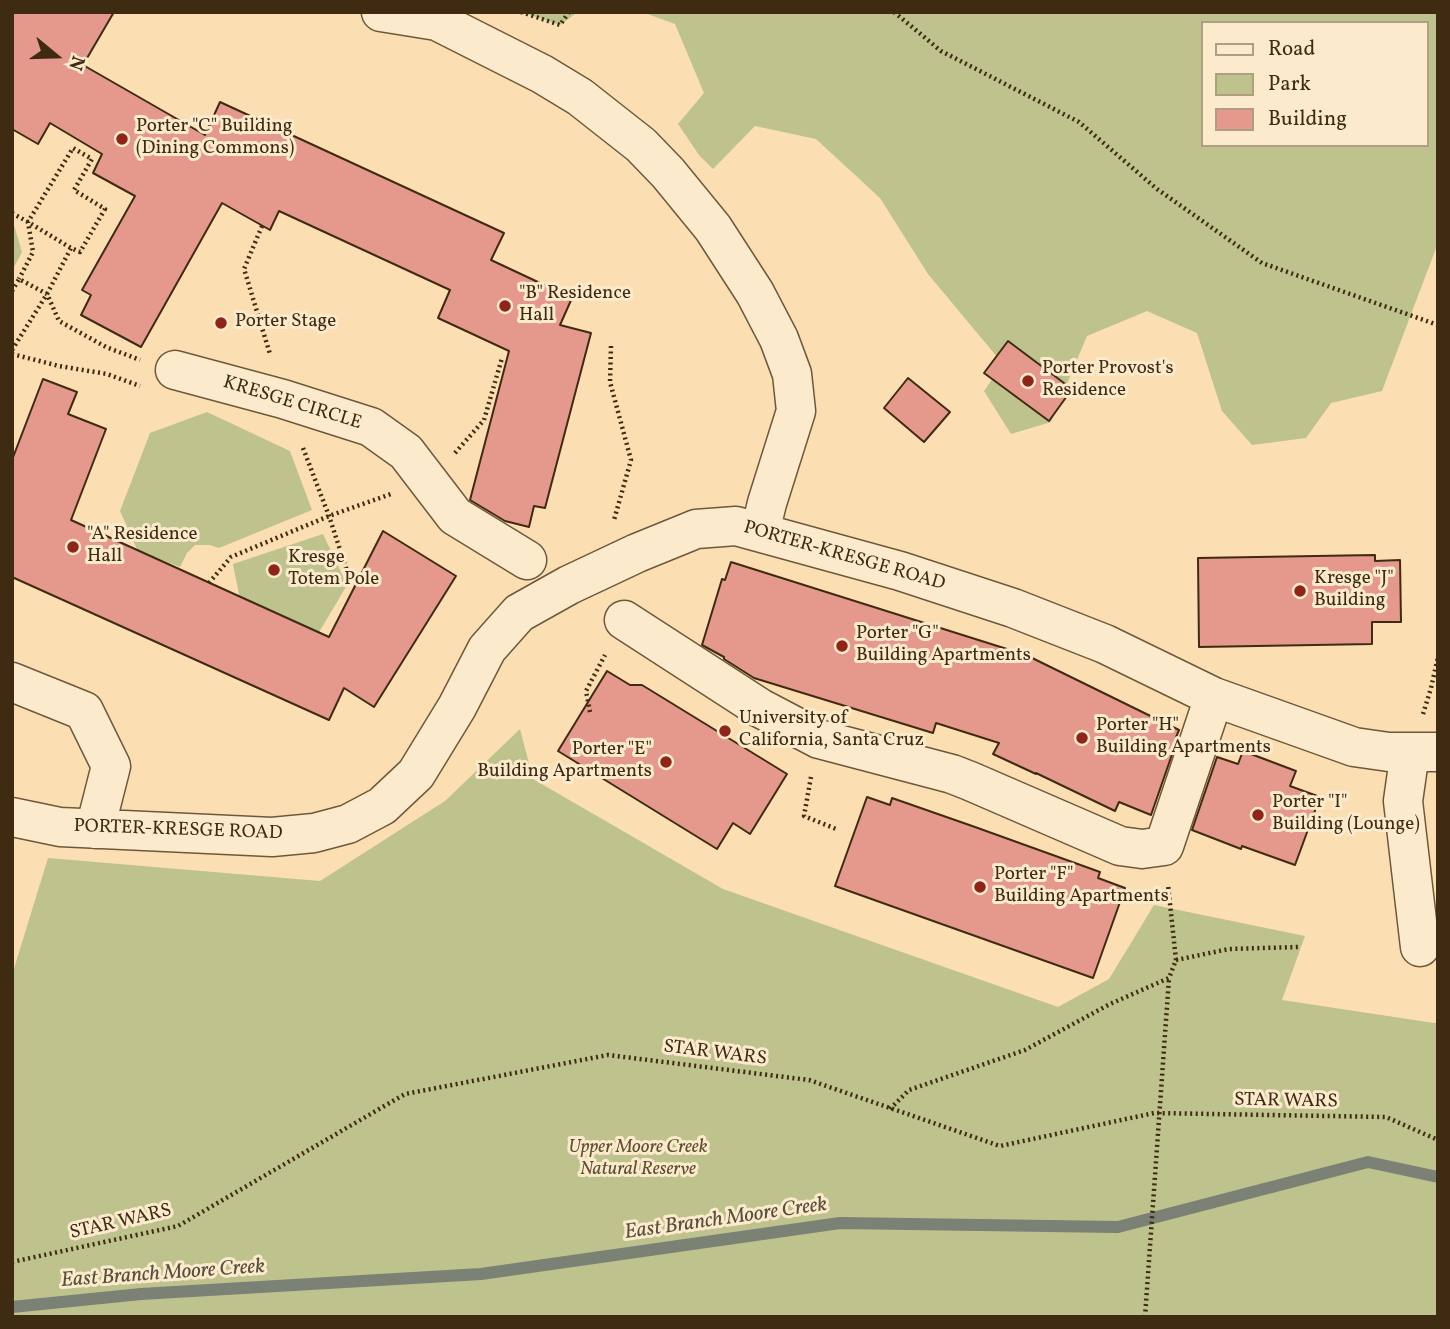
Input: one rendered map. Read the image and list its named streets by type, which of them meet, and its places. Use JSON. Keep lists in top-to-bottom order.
{
  "streets": {
    "street": ["KRESGE CIRCLE", "PORTER-KRESGE ROAD"],
    "path": ["STAR WARS"]
  },
  "water": ["East Branch Moore Creek"],
  "parks": ["Upper Moore Creek Natural Reserve"],
  "places": [
    "Porter \"C\" Building (Dining Commons)",
    "\"B\" Residence Hall",
    "Porter Stage",
    "Porter Provost's Residence",
    "\"A\" Residence Hall",
    "Kresge Totem Pole",
    "Kresge \"J\" Building",
    "Porter \"G\" Building Apartments",
    "University of California, Santa Cruz",
    "Porter \"H\" Building Apartments",
    "Porter \"E\" Building Apartments",
    "Porter \"I\" Building (Lounge)",
    "Porter \"F\" Building Apartments"
  ],
  "legend": ["Road", "Park", "Building"],
  "north": "right"
}
